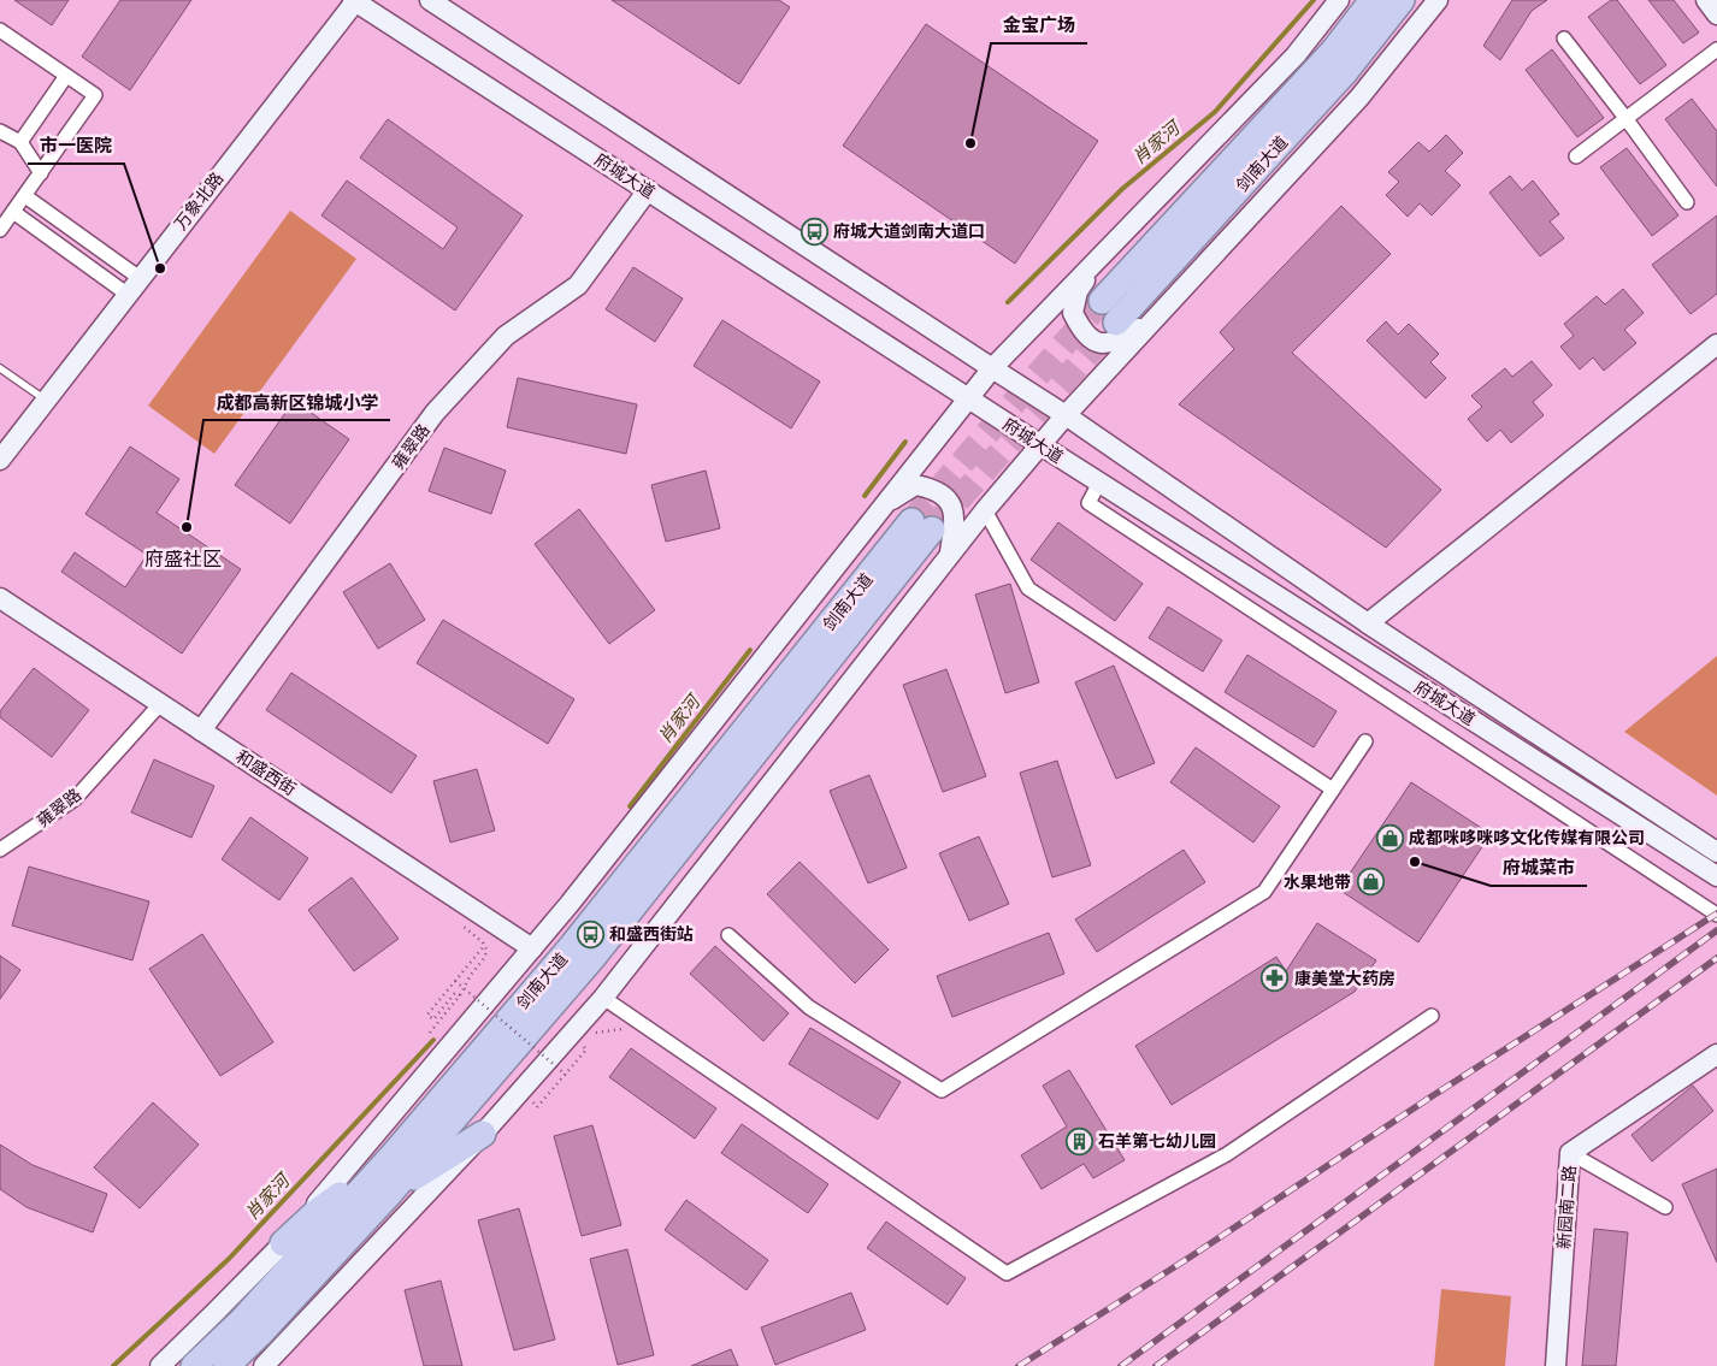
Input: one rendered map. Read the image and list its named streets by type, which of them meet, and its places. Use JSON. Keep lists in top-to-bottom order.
{
  "streets": {
    "highway": ["剑南大道"],
    "main road": [
      "府城大道",
      "万象北路",
      "雍翠路",
      "和盛西街",
      "新园南二路"
    ]
  },
  "crossings": [
    ["府城大道", "万象北路"],
    ["府城大道", "雍翠路"],
    ["雍翠路", "和盛西街"]
  ],
  "districts": ["府盛社区"],
  "water": ["肖家河"],
  "places": {
    "other": [
      "金宝广场",
      "市一医院",
      "成都高新区锦城小学",
      "府城菜市"
    ],
    "bus stop": ["府城大道剑南大道口", "和盛西街站"],
    "shop": ["成都咪哆咪哆文化传媒有限公司", "水果地带"],
    "pharmacy": ["康美堂大药房"],
    "building": ["石羊第七幼儿园"]
  }
}
